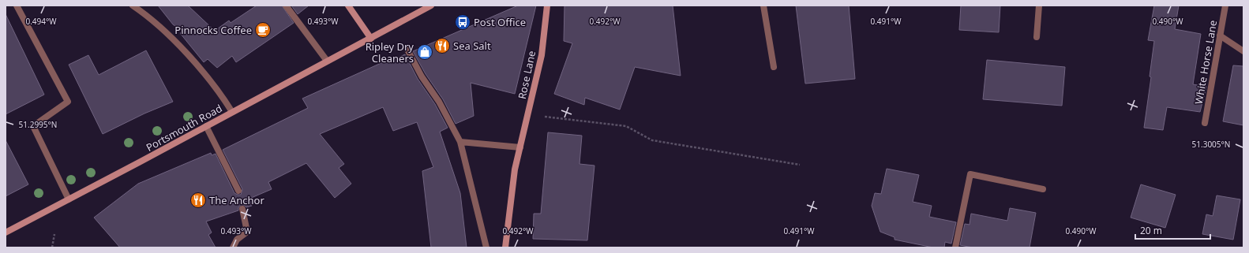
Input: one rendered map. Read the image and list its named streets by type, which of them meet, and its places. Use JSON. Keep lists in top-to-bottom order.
{
  "streets": {
    "main road": ["Rose Lane", "Portsmouth Road"],
    "street": ["White Horse Lane"]
  },
  "places": {
    "bus stop": ["Post Office"],
    "cafe": ["Pinnocks Coffee"],
    "restaurant": ["Sea Salt", "The Anchor"],
    "shop": ["Ripley Dry Cleaners"]
  },
  "scale_bar": "20 m",
  "coordinates": [
    "0.491°W",
    "0.490°W",
    "0.494°W",
    "0.493°W",
    "0.492°W",
    "51.2995°N",
    "51.3005°N"
  ]
}
